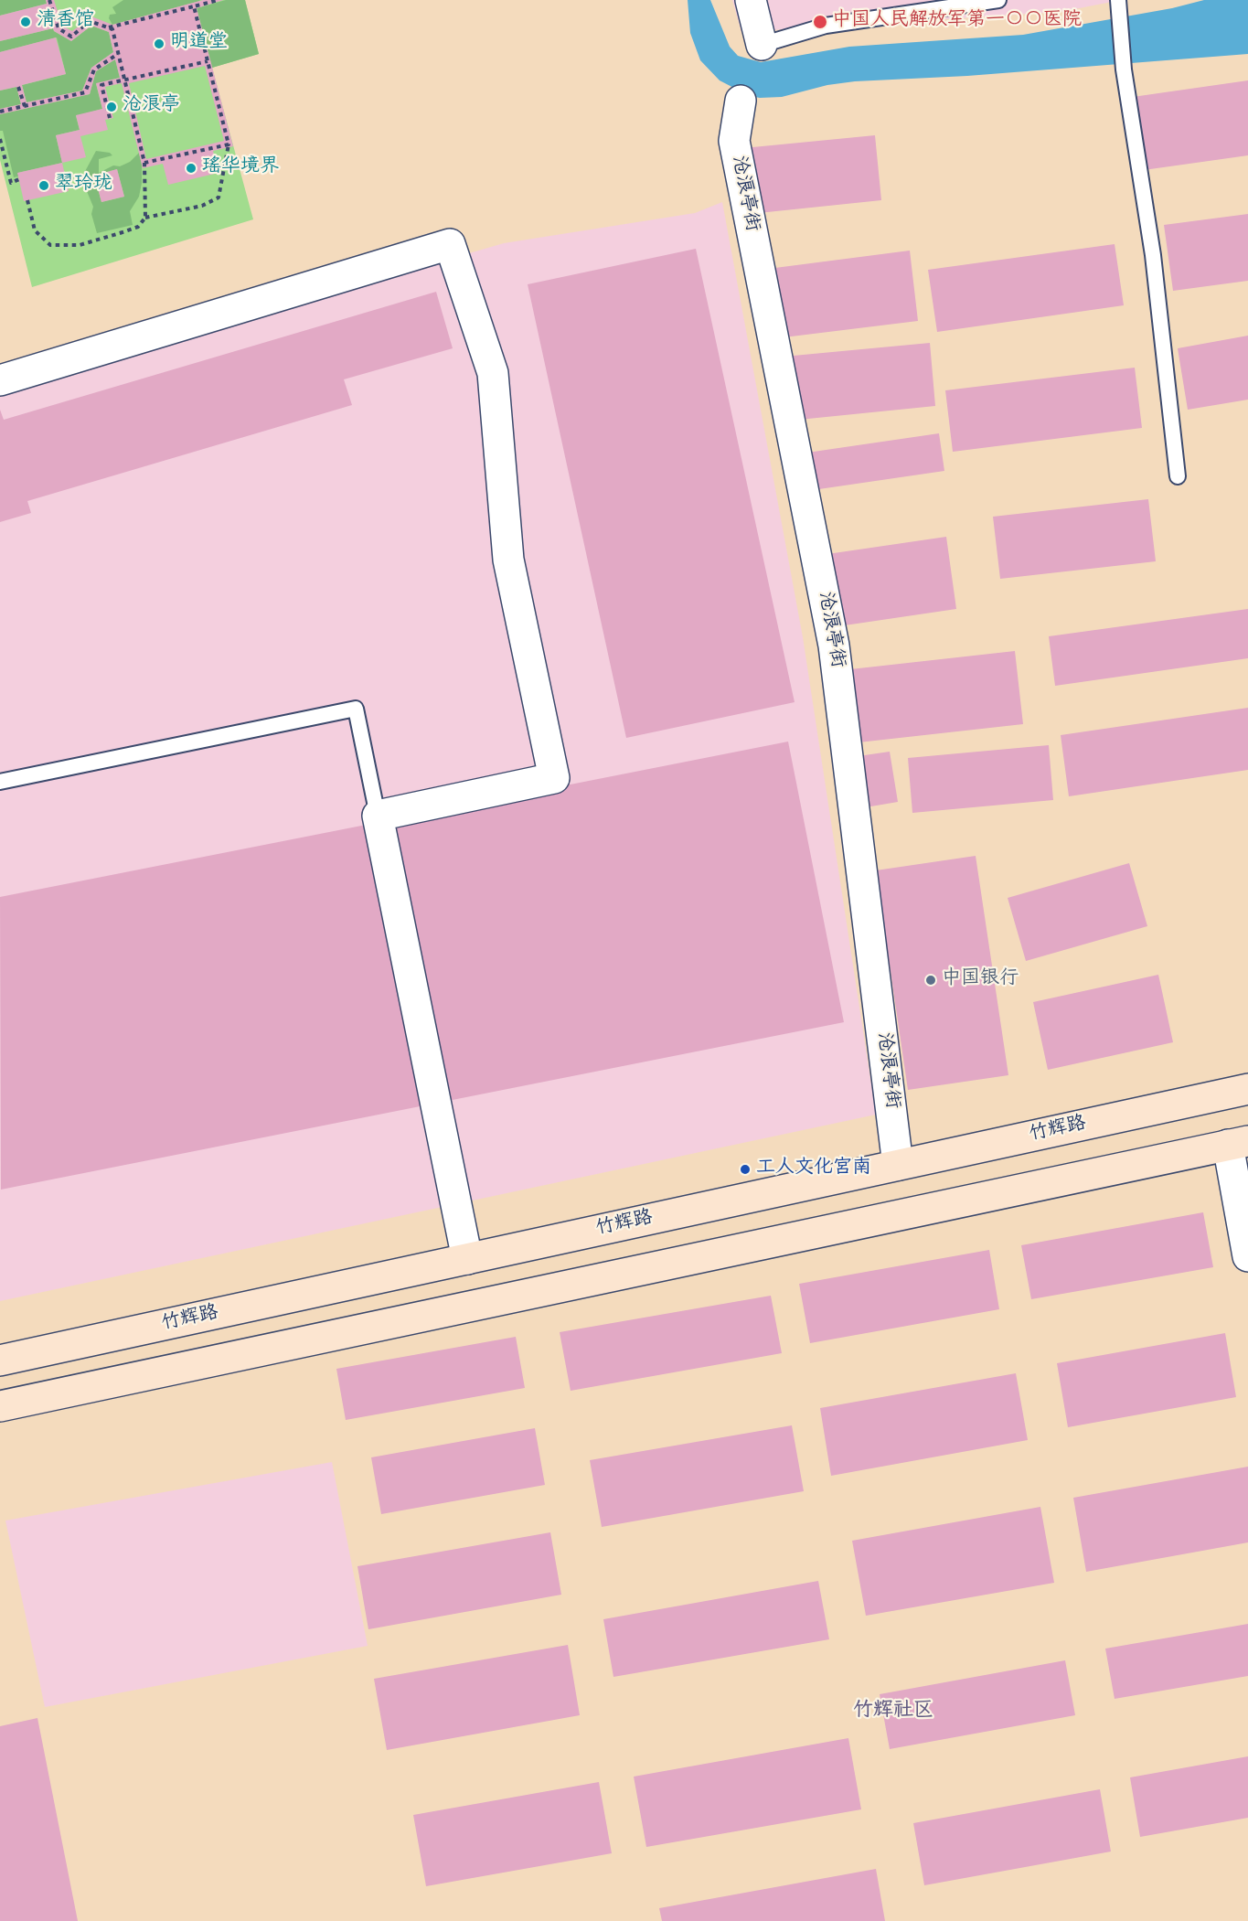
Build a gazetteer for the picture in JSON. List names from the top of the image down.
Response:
{
  "streets": {
    "main road": ["竹辉路"],
    "street": ["沧浪亭街"]
  },
  "crossings": [
    ["沧浪亭街", "竹辉路"]
  ],
  "districts": ["竹辉社区"],
  "places": [
    "清香馆",
    "中国人民解放军第一〇〇医院",
    "明道堂",
    "沧浪亭",
    "瑶华境界",
    "翠玲珑",
    "中国银行",
    "工人文化宫南"
  ]
}
